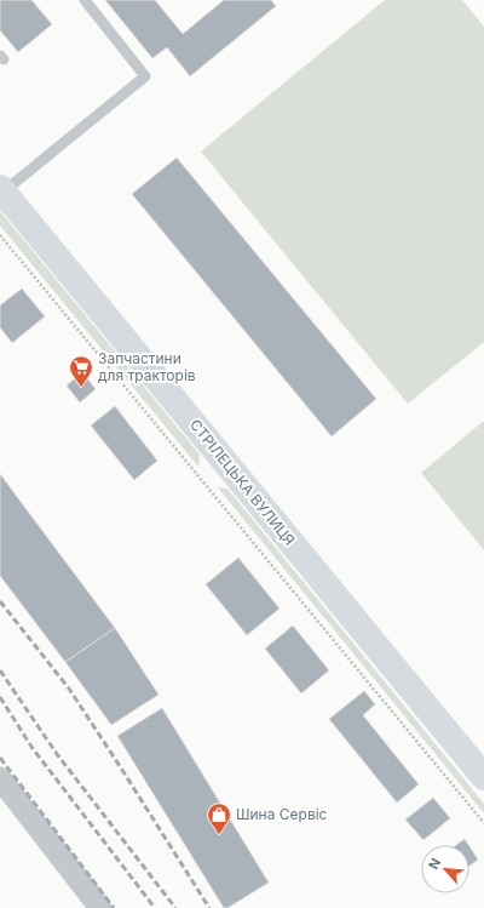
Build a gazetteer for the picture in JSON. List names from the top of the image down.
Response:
{
  "streets": {
    "street": ["СТРІЛЕЦЬКА ВУЛИЦЯ"]
  },
  "places": {
    "supermarket": ["Запчастини для тракторів"],
    "shop": ["Шина Сервіс"]
  },
  "north": "top left"
}
